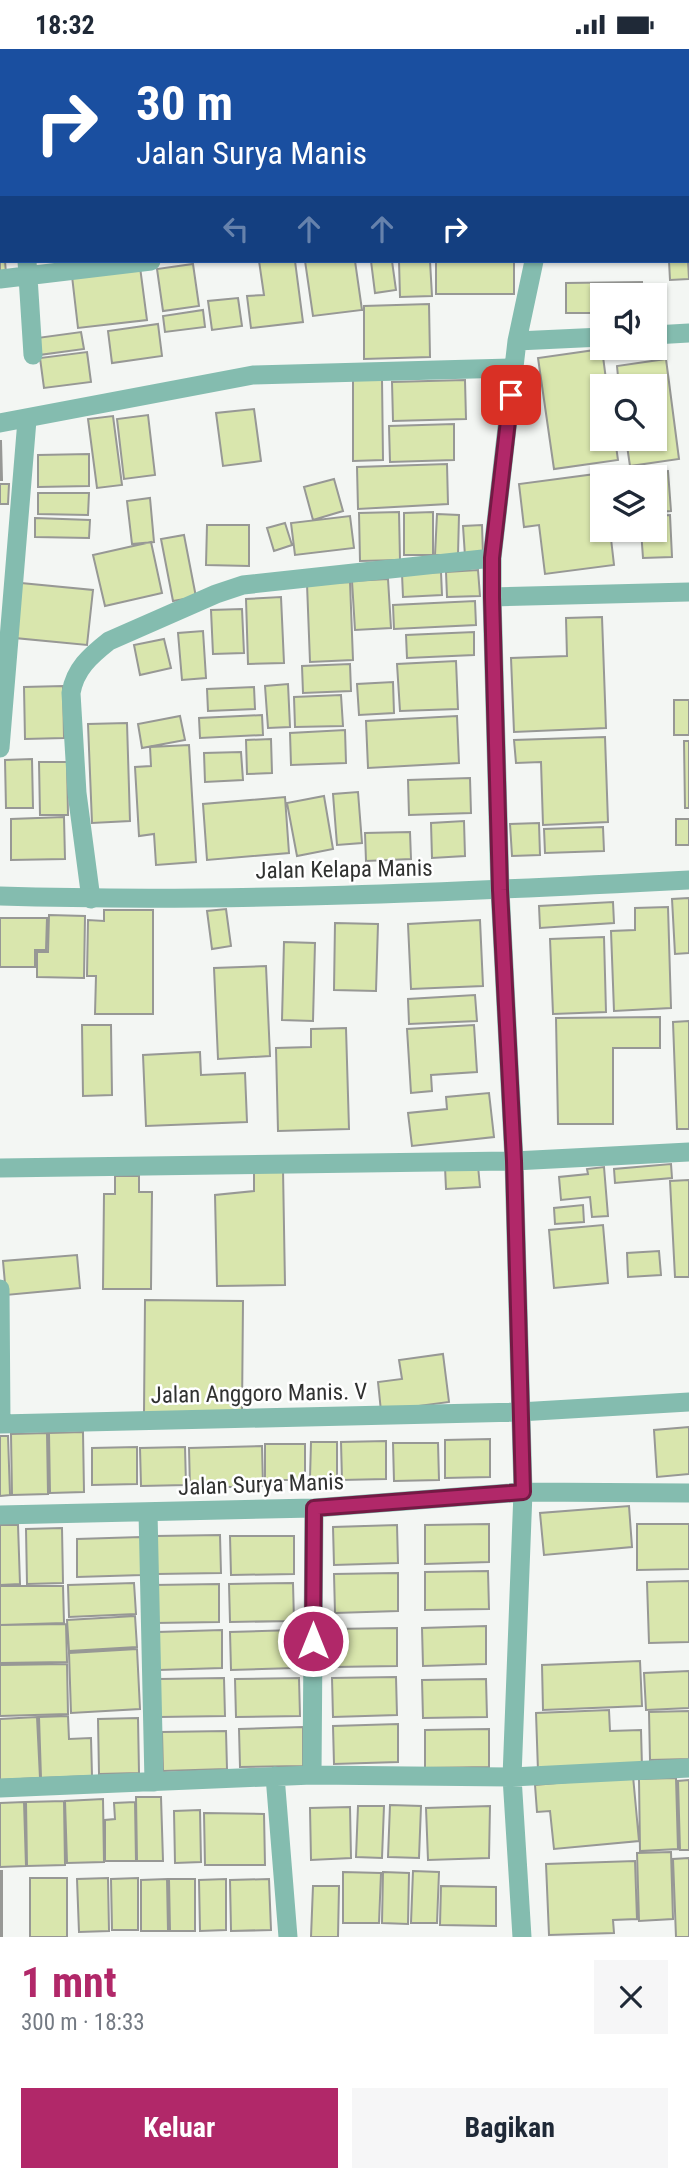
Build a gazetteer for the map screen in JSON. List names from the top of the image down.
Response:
{
  "streets": {
    "street": ["Jalan Kelapa Manis", "Jalan Anggoro Manis. V", "Jalan Surya Manis"]
  },
  "page": {
    "status": "18:32",
    "turn": ["30 m", "Jalan Surya Manis"],
    "heading": ["1 mnt", "300 m · 18:33"],
    "buttons": ["Keluar", "Bagikan"]
  }
}
